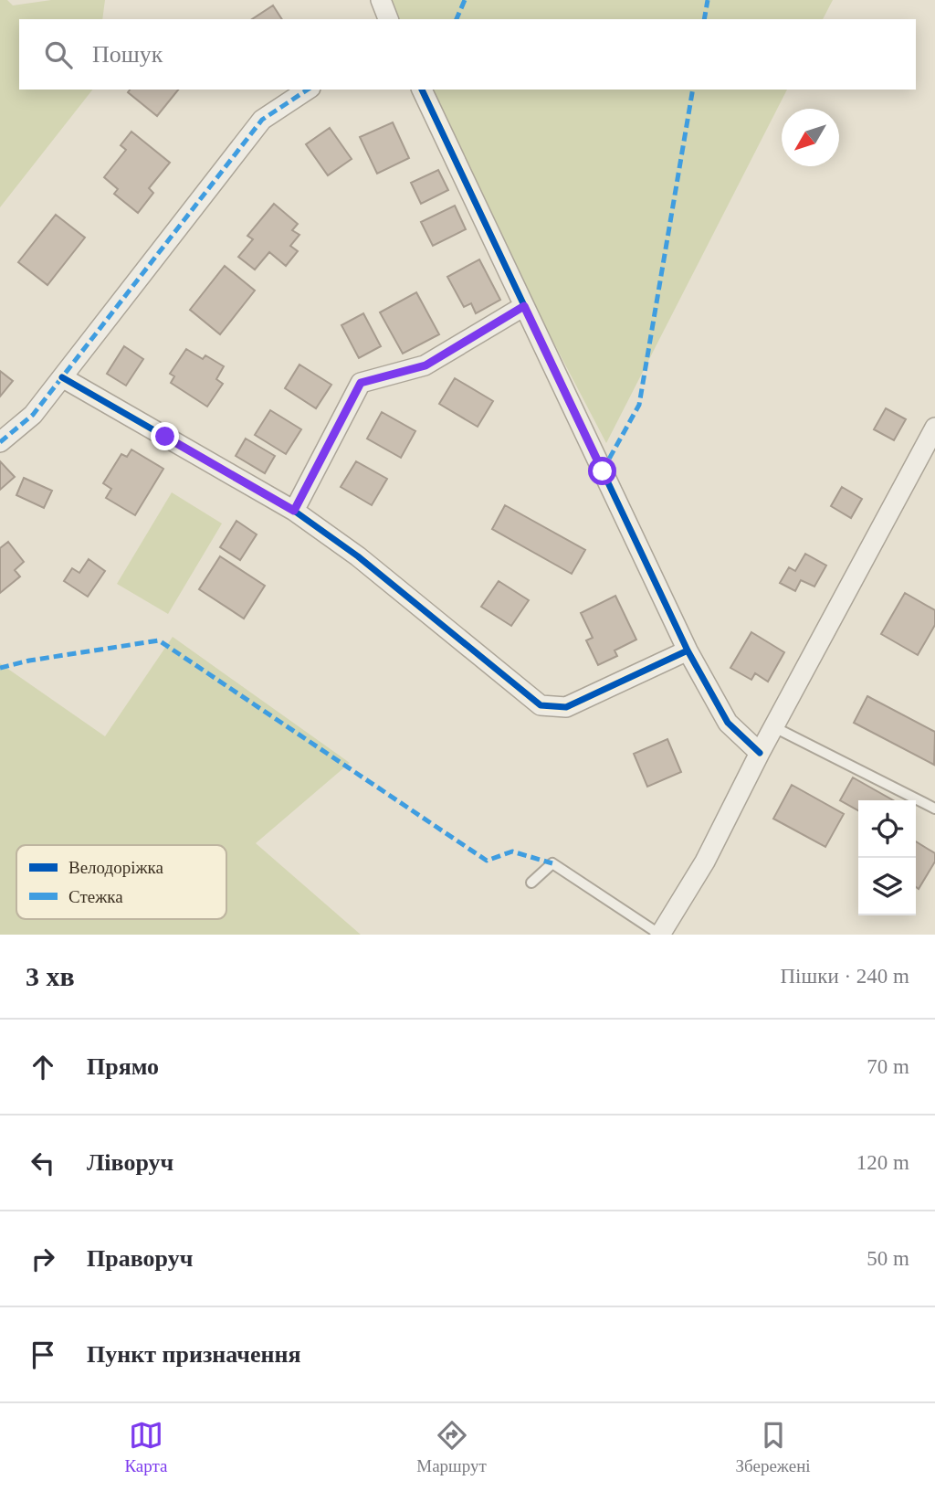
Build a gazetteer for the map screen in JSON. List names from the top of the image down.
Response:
{
  "legend": ["Велодоріжка", "Стежка"],
  "north": "bottom left",
  "page": {
    "search": "Пошук",
    "heading": ["3 хв", "Пішки · 240 m"],
    "list": [
      ["Прямо", "70 m"],
      ["Ліворуч", "120 m"],
      ["Праворуч", "50 m"],
      "Пункт призначення"
    ],
    "nav": ["Карта", "Маршрут", "Збережені"]
  }
}
